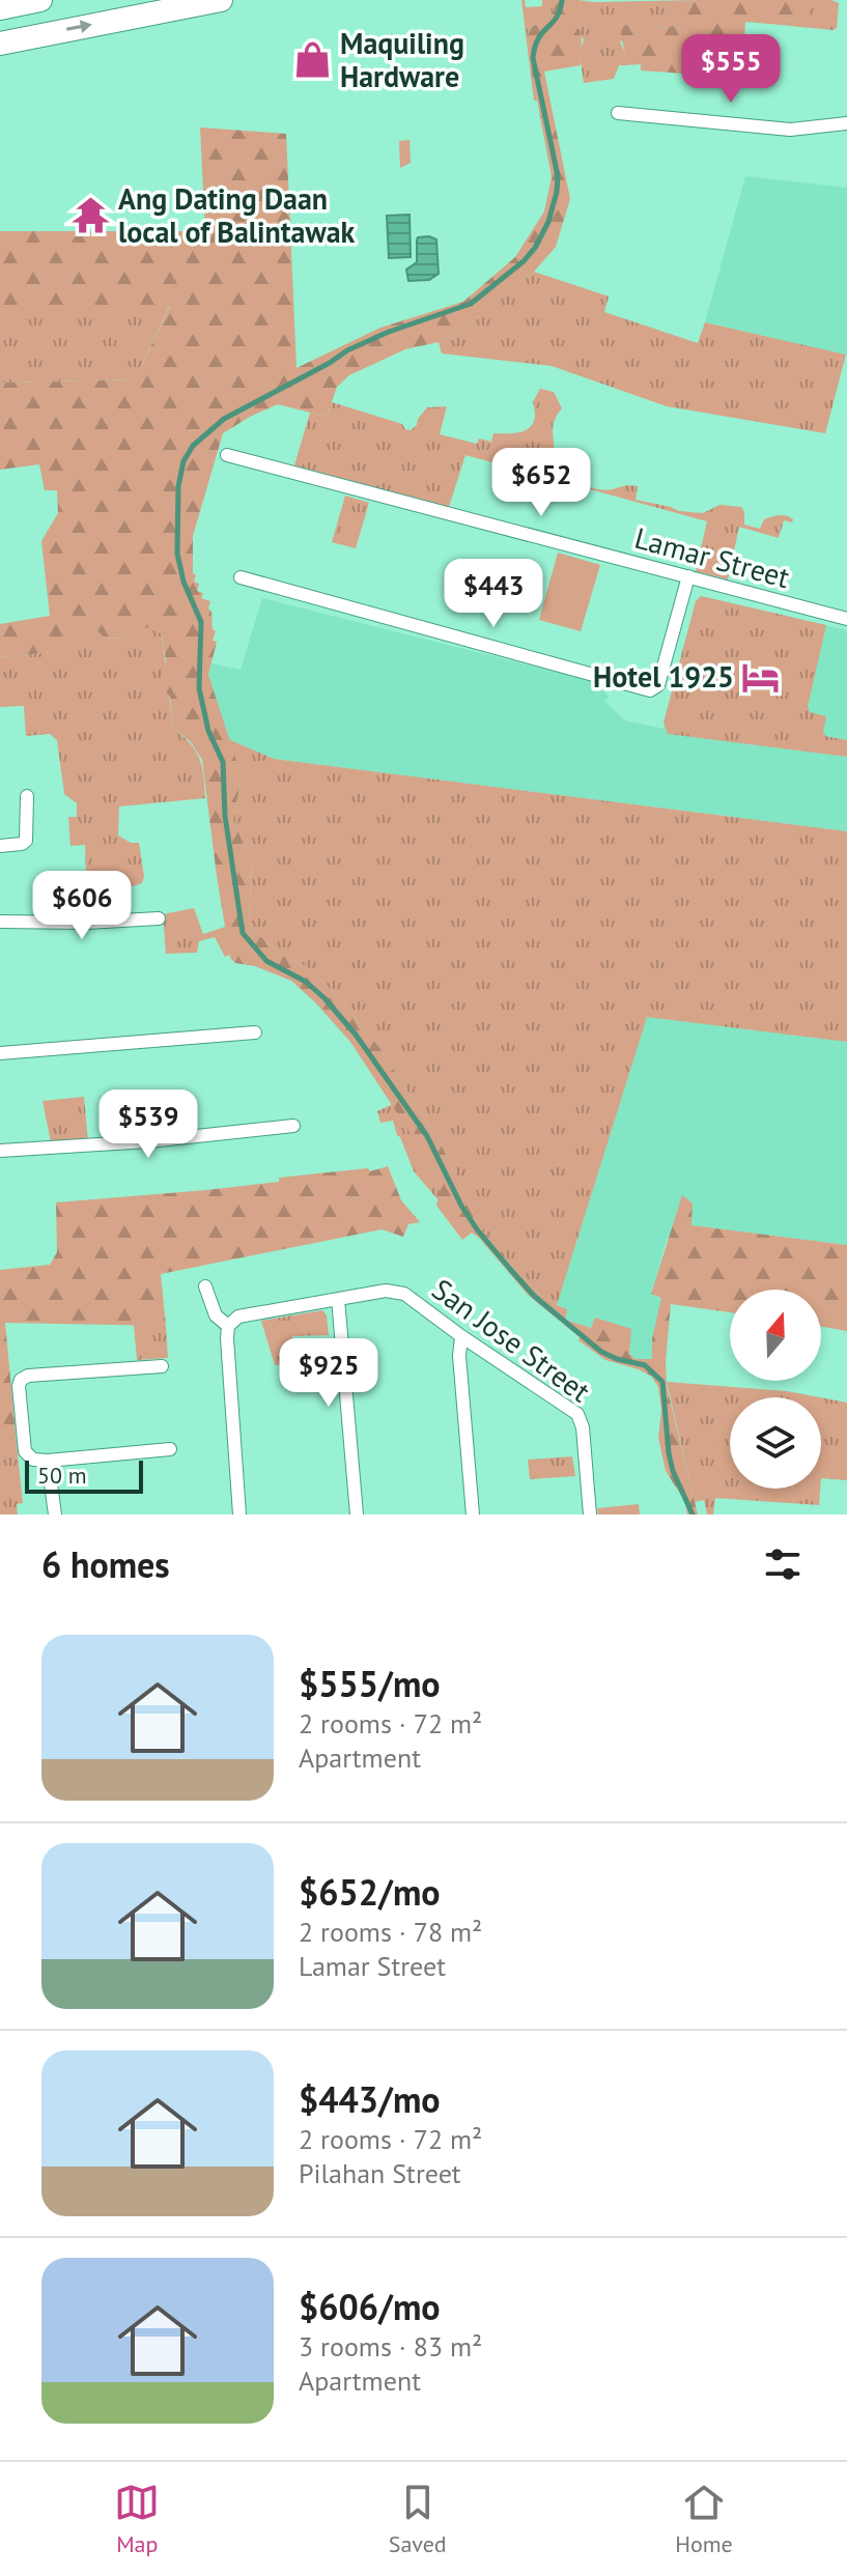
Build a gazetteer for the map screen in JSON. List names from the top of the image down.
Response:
{
  "streets": {
    "street": ["Lamar Street", "San Jose Street"]
  },
  "places": {
    "shop": ["Maquiling Hardware"],
    "temple": ["Ang Dating Daan local of Balintawak"],
    "hotel": ["Hotel 1925"]
  },
  "scale_bar": "50 m",
  "north": "top",
  "page": {
    "price": [
      "$555",
      "$652",
      "$443",
      "$606",
      "$539",
      "$925"
    ],
    "scale": "50 m",
    "heading": "6 homes",
    "list": [
      {
        "name": "$555/mo",
        "note": "2 rooms · 72 m² · Apartment"
      },
      {
        "name": "$652/mo",
        "note": "2 rooms · 78 m² · Lamar Street"
      },
      {
        "name": "$443/mo",
        "note": "2 rooms · 72 m² · Pilahan Street"
      },
      {
        "name": "$606/mo",
        "note": "3 rooms · 83 m² · Apartment"
      }
    ],
    "tabs": ["Map", "Saved", "Home"]
  }
}
